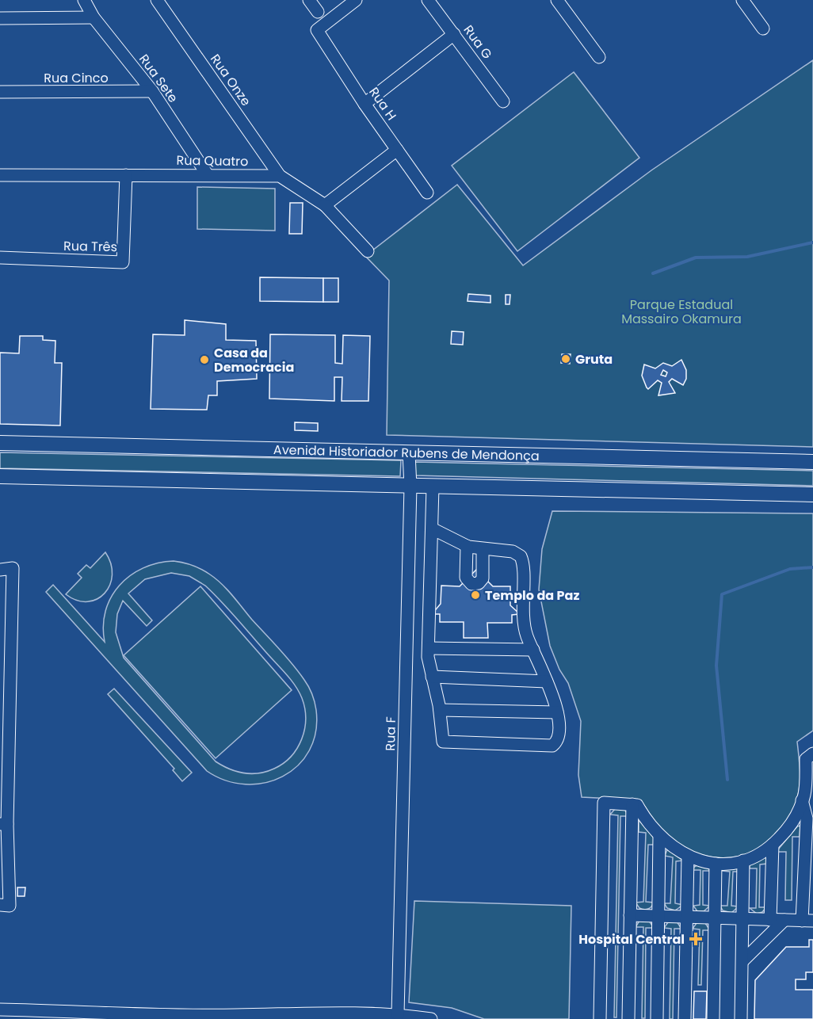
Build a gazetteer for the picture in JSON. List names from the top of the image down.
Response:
{
  "streets": {
    "main road": ["Avenida Historiador Rubens de Mendonça"],
    "street": [
      "Rua G",
      "Rua Cinco",
      "Rua Sete",
      "Rua Onze",
      "Rua H",
      "Rua Quatro",
      "Rua Três",
      "Rua F"
    ]
  },
  "crossings": [
    ["Rua Cinco", "Rua Sete"],
    ["Rua Sete", "Rua Quatro"],
    ["Rua Onze", "Rua Quatro"],
    ["Rua Quatro", "Rua Três"],
    ["Avenida Historiador Rubens de Mendonça", "Rua F"]
  ],
  "parks": ["Parque Estadual Massairo Okamura"],
  "places": {
    "other": ["Gruta", "Casa da Democracia", "Templo da Paz"],
    "health": ["Hospital Central"]
  }
}
